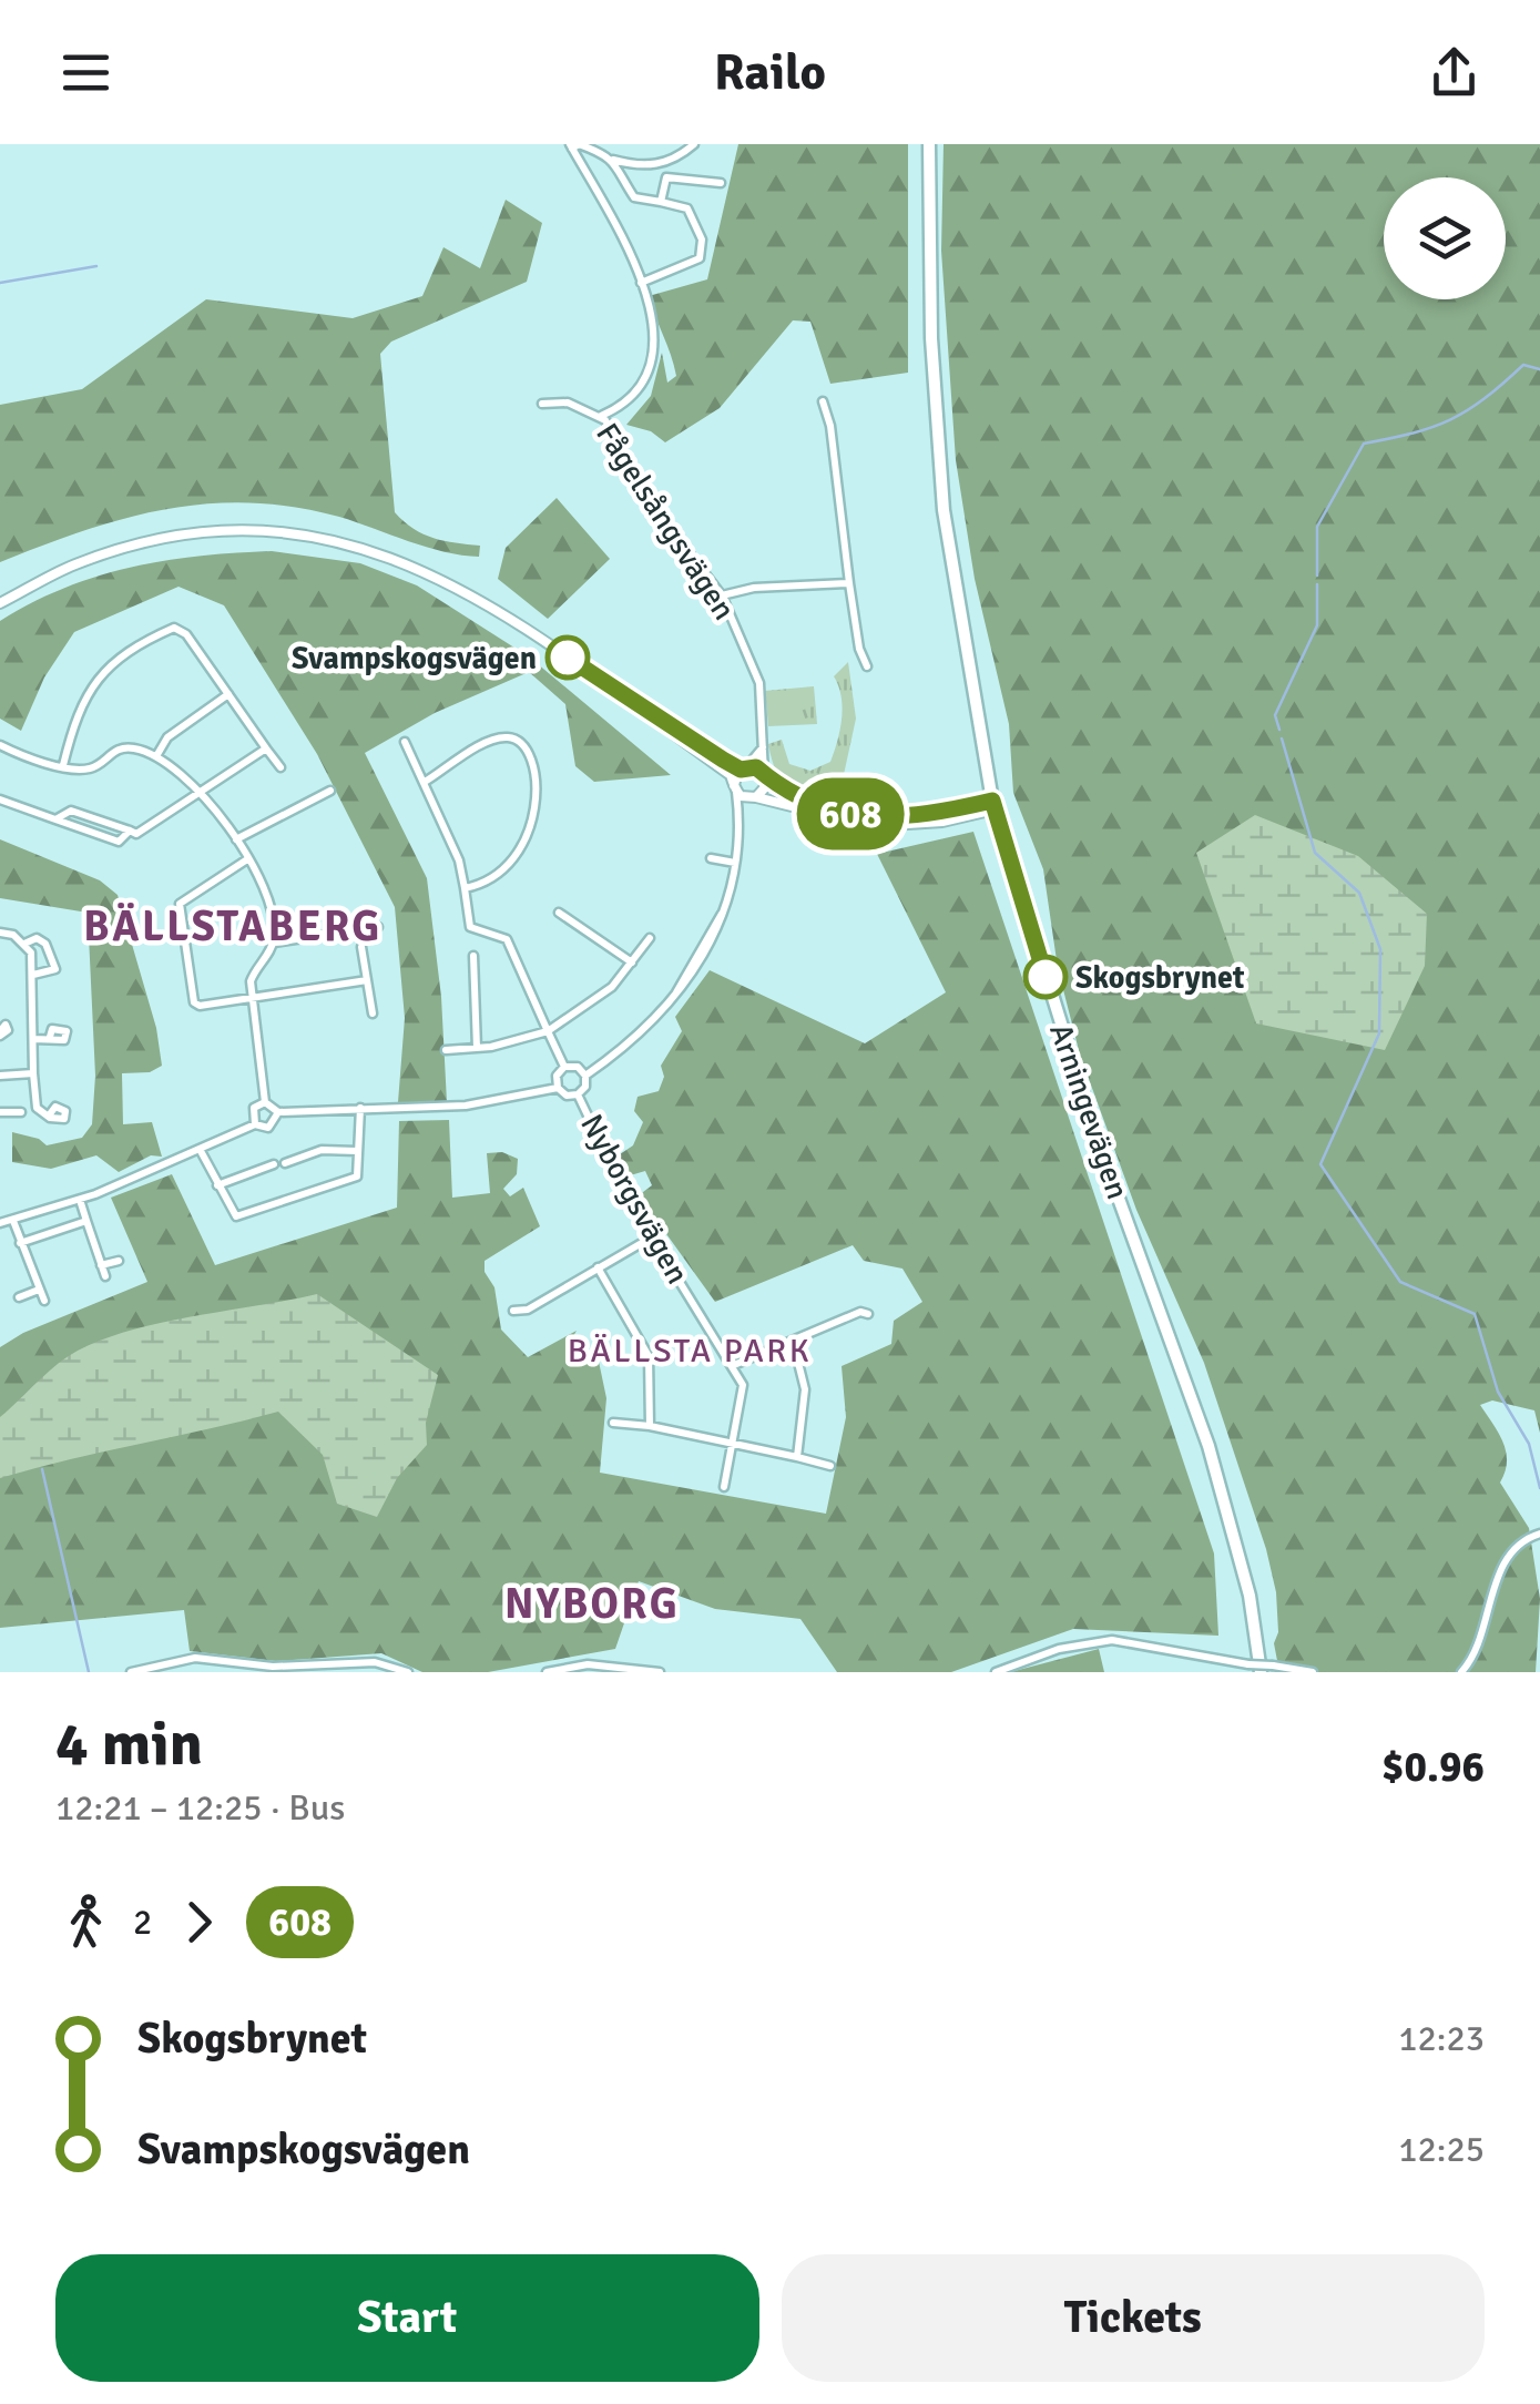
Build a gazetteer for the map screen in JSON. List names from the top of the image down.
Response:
{
  "streets": {
    "main road": ["Arningevägen"],
    "street": ["Fågelsångsvägen", "Nyborgsvägen"]
  },
  "districts": ["BÄLLSTABERG", "BÄLLSTA PARK", "NYBORG"],
  "places": ["Svampskogsvägen", "Skogsbrynet"],
  "lines": ["bus line 608"],
  "page": {
    "header": "Railo",
    "on_map": "608",
    "heading": ["4 min", "12:21 – 12:25 · Bus", "$0.96"],
    "legs": ["2", "608"],
    "list": [
      {
        "name": "Skogsbrynet",
        "value": "12:23"
      },
      {
        "name": "Svampskogsvägen",
        "value": "12:25"
      }
    ],
    "buttons": ["Start", "Tickets"]
  }
}
